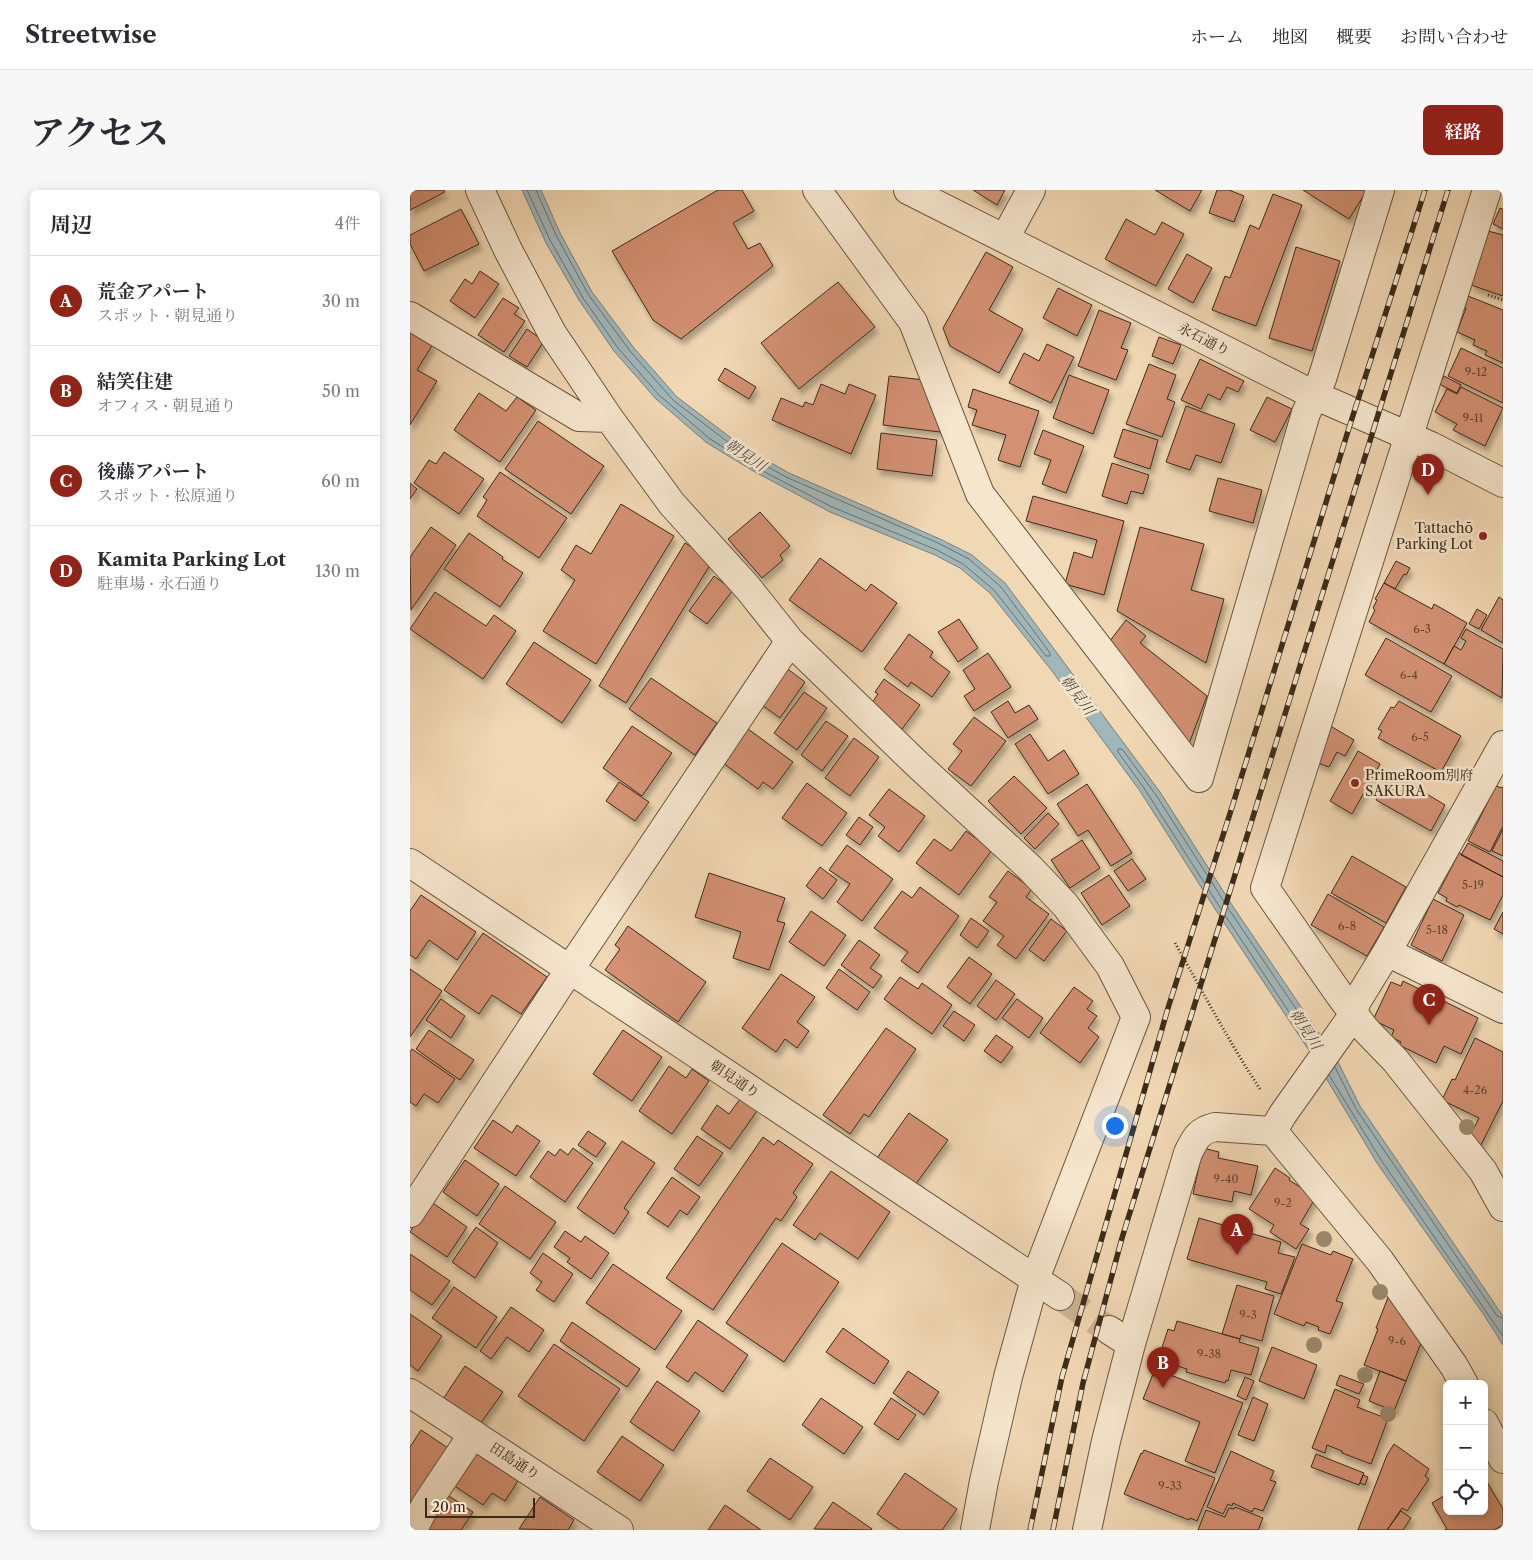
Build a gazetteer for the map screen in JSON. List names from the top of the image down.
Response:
{
  "streets": {
    "street": ["永石通り", "朝見通り", "田島通り"]
  },
  "water": ["朝見川"],
  "places": ["Tattachō Parking Lot", "PrimeRoom別府 SAKURA"],
  "house_numbers": [
    "9-12",
    "9-11",
    "6-3",
    "6-4",
    "6-5",
    "5-19",
    "6-8",
    "5-18",
    "4-26",
    "9-40",
    "9-2",
    "9-3",
    "9-6",
    "9-38",
    "9-33"
  ],
  "scale_bar": "20 m",
  "page": {
    "header": "Streetwise",
    "nav": [
      "ホーム",
      "地図",
      "概要",
      "お問い合わせ"
    ],
    "title": "アクセス",
    "buttons": "経路",
    "heading": ["周辺", "4件"],
    "list": [
      {
        "mark": "A",
        "name": "荒金アパート",
        "note": "スポット · 朝見通り",
        "value": "30 m"
      },
      {
        "mark": "B",
        "name": "結笑住建",
        "note": "オフィス · 朝見通り",
        "value": "50 m"
      },
      {
        "mark": "C",
        "name": "後藤アパート",
        "note": "スポット · 松原通り",
        "value": "60 m"
      },
      {
        "mark": "D",
        "name": "Kamita Parking Lot",
        "note": "駐車場 · 永石通り",
        "value": "130 m"
      }
    ],
    "pins": [
      "D",
      "C",
      "A",
      "B"
    ],
    "map_buttons": ["+", "−"],
    "scale": "20 m"
  }
}
